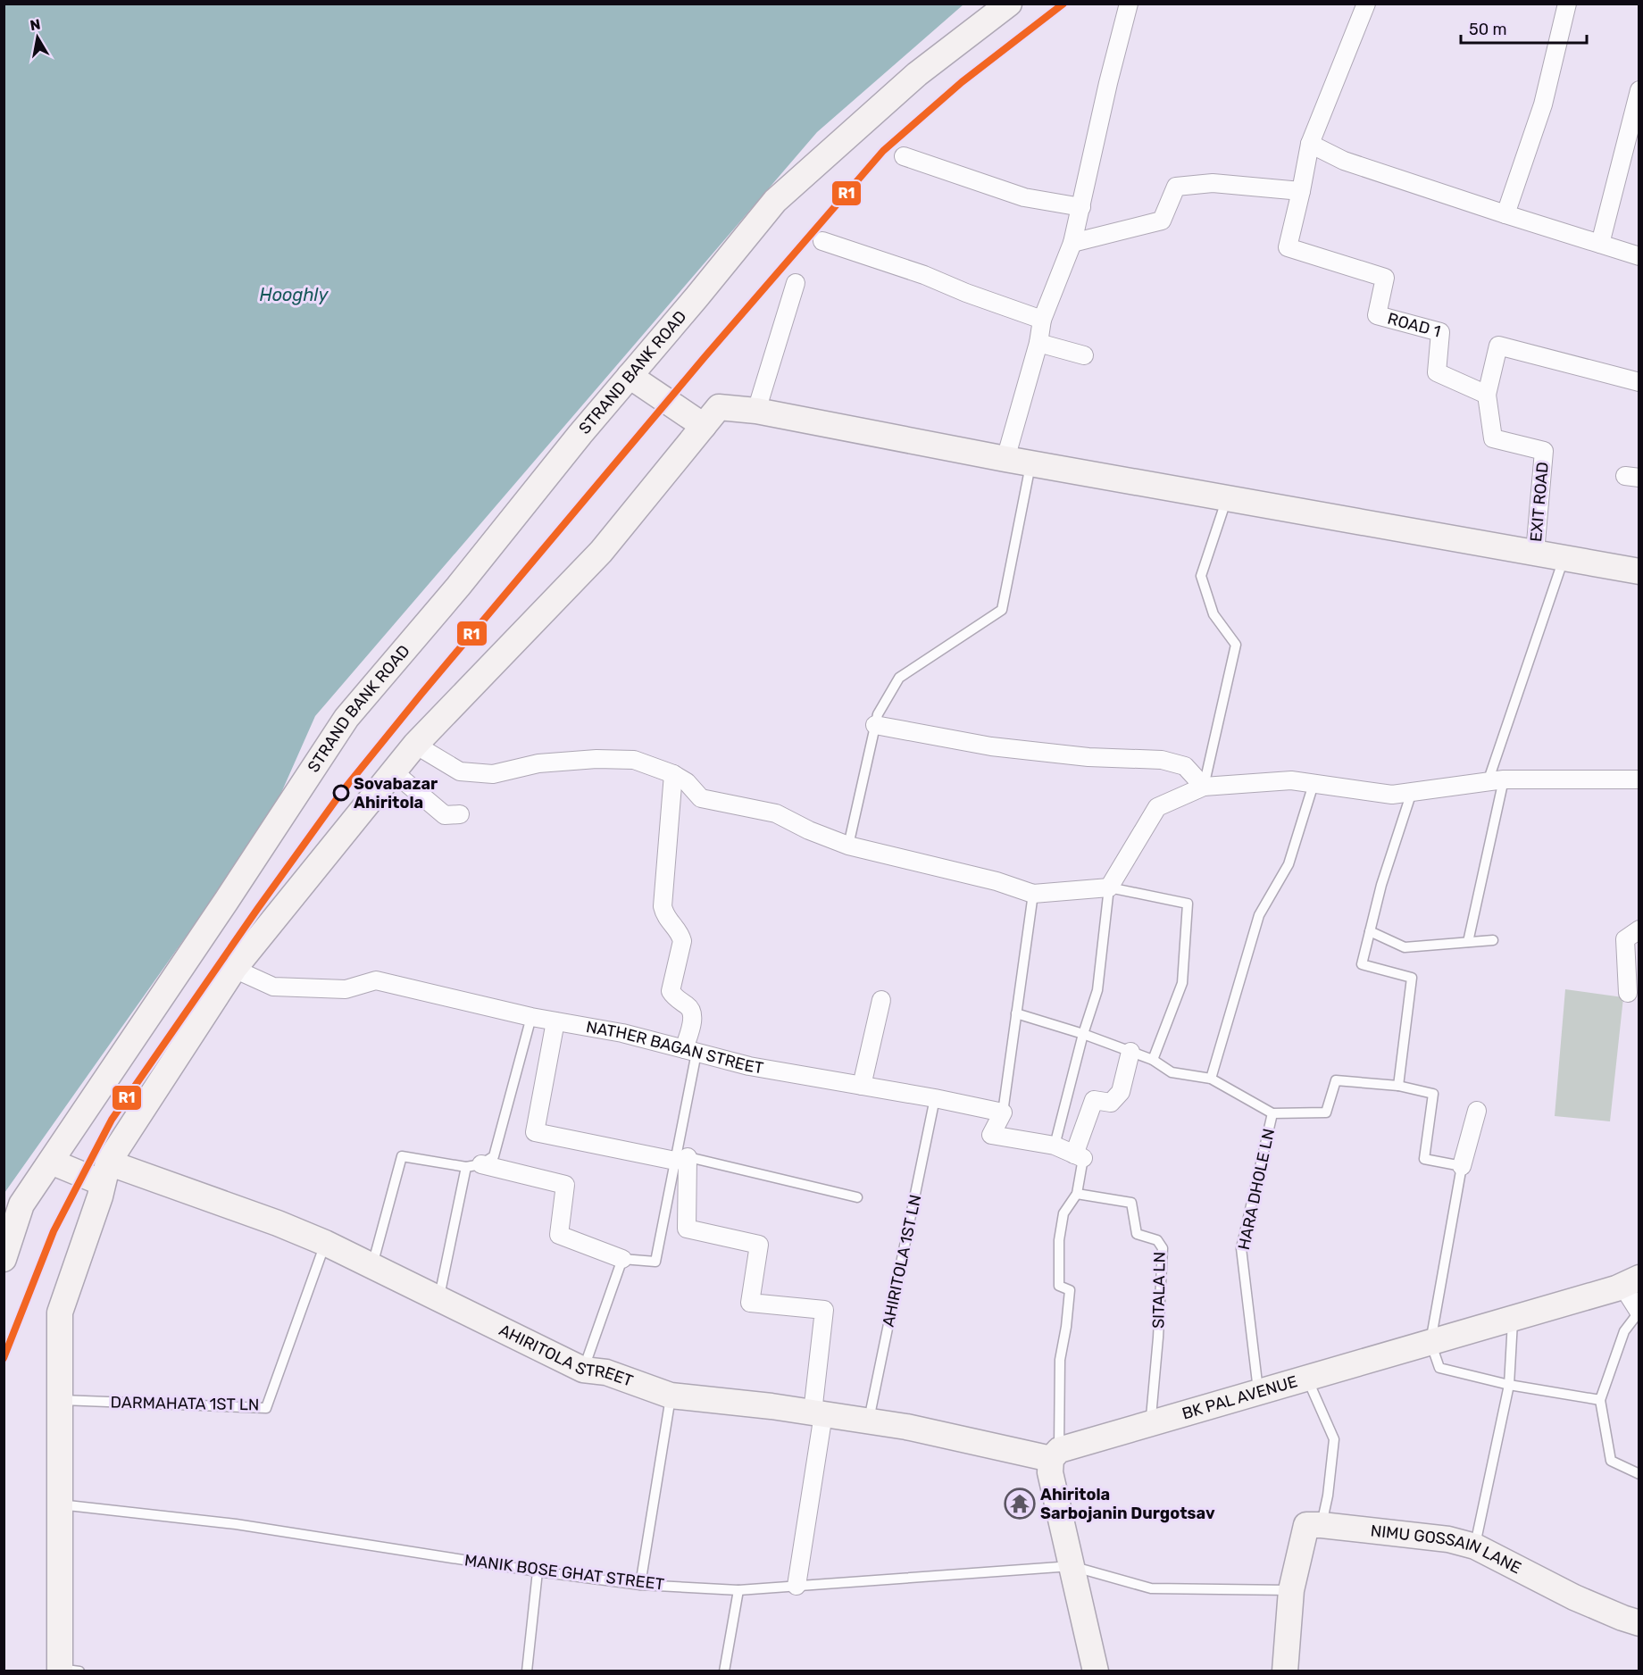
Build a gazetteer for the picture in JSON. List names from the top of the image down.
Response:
{
  "streets": {
    "main road": [
      "STRAND BANK ROAD",
      "AHIRITOLA STREET",
      "BK PAL AVENUE",
      "NIMU GOSSAIN LANE"
    ],
    "street": ["ROAD 1", "EXIT ROAD", "NATHER BAGAN STREET"],
    "lane": [
      "HARA DHOLE LN",
      "AHIRITOLA 1ST LN",
      "SITALA LN",
      "DARMAHATA 1ST LN",
      "MANIK BOSE GHAT STREET"
    ]
  },
  "crossings": [
    ["ROAD 1", "EXIT ROAD"],
    ["STRAND BANK ROAD", "AHIRITOLA STREET"],
    ["NATHER BAGAN STREET", "AHIRITOLA 1ST LN"],
    ["HARA DHOLE LN", "BK PAL AVENUE"],
    ["AHIRITOLA 1ST LN", "AHIRITOLA STREET"],
    ["AHIRITOLA STREET", "BK PAL AVENUE"],
    ["AHIRITOLA STREET", "DARMAHATA 1ST LN"]
  ],
  "water": ["Hooghly"],
  "places": {
    "other": ["Sovabazar Ahiritola"],
    "temple": ["Ahiritola Sarbojanin Durgotsav"]
  },
  "lines": ["transit line R1"],
  "scale_bar": "50 m",
  "north": "top"
}
